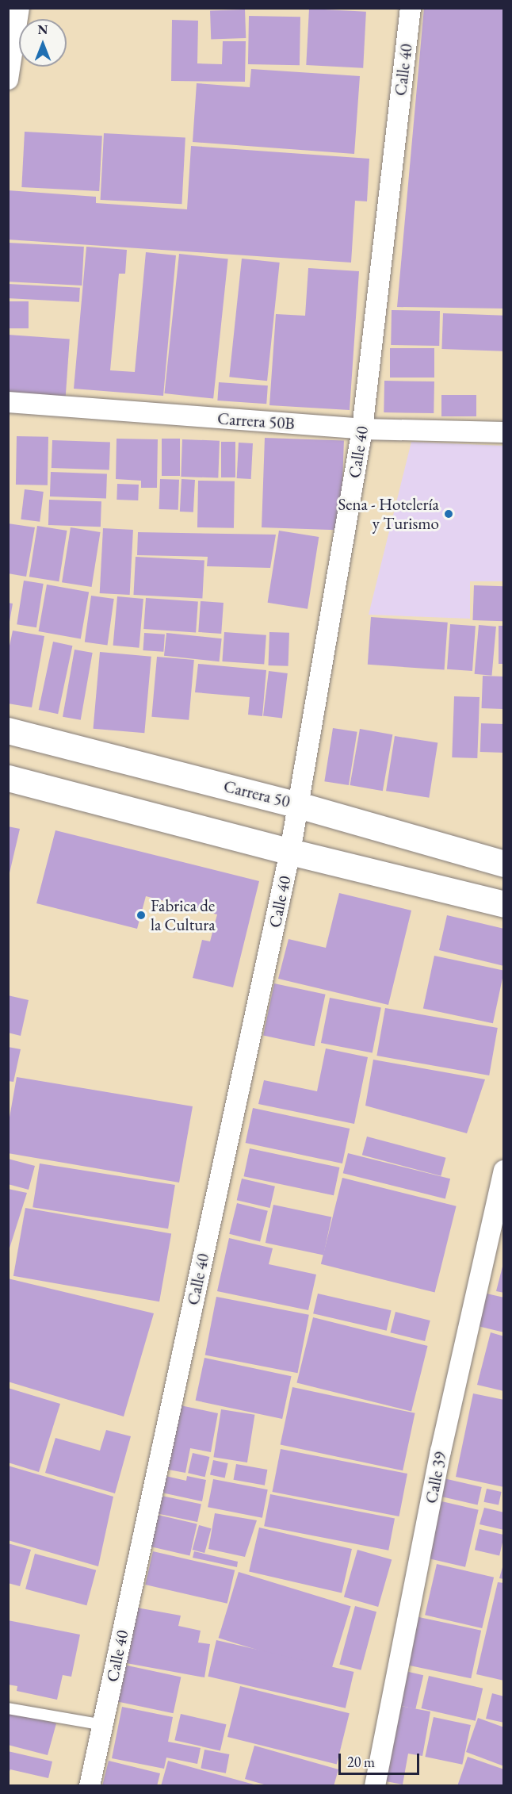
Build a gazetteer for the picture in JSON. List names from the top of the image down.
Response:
{
  "streets": {
    "street": [
      "Calle 40",
      "Carrera 50B",
      "Carrera 50",
      "Calle 39"
    ]
  },
  "crossings": [
    ["Calle 40", "Carrera 50B"],
    ["Calle 40", "Carrera 50"]
  ],
  "places": ["Sena - Hotelería y Turismo", "Fabrica de la Cultura"],
  "scale_bar": "20 m",
  "north": "top"
}
